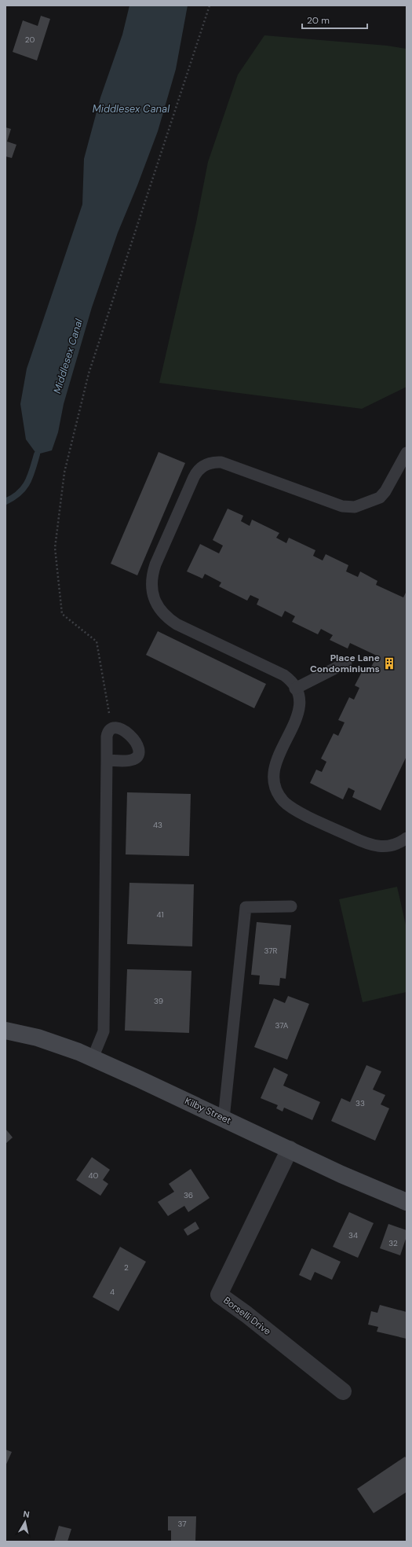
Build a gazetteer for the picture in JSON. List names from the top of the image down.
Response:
{
  "streets": {
    "street": ["Kilby Street", "Borselli Drive"]
  },
  "crossings": [
    ["Kilby Street", "Borselli Drive"]
  ],
  "water": ["Middlesex Canal"],
  "places": {
    "building": ["Place Lane Condominiums"]
  },
  "house_numbers": [
    "20",
    "43",
    "41",
    "37R",
    "39",
    "37A",
    "33",
    "40",
    "36",
    "34",
    "32",
    "2",
    "4",
    "37"
  ],
  "scale_bar": "20 m",
  "north": "top"
}
